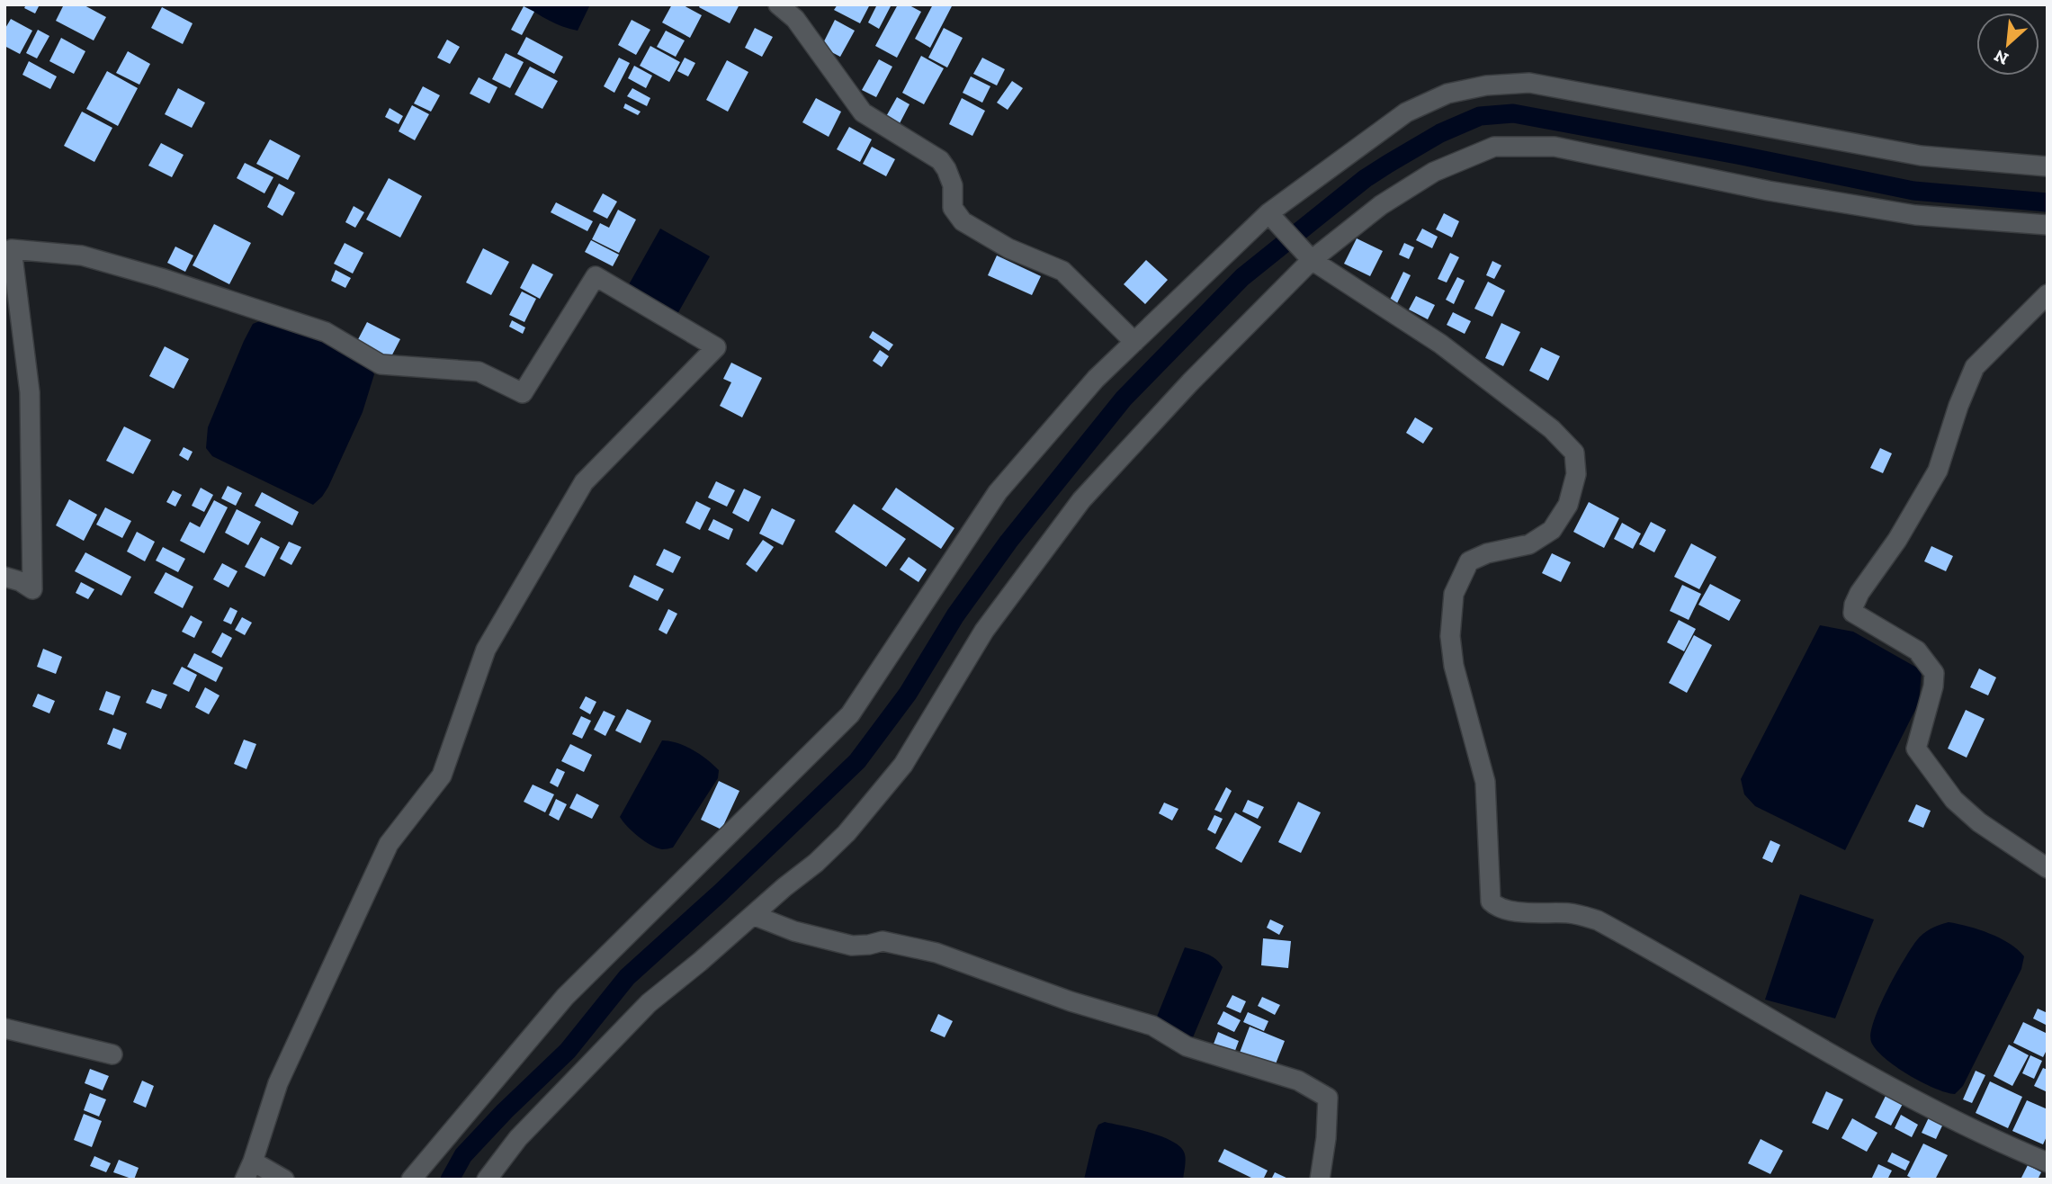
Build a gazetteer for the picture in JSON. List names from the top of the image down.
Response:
{
  "north": "bottom left"
}
